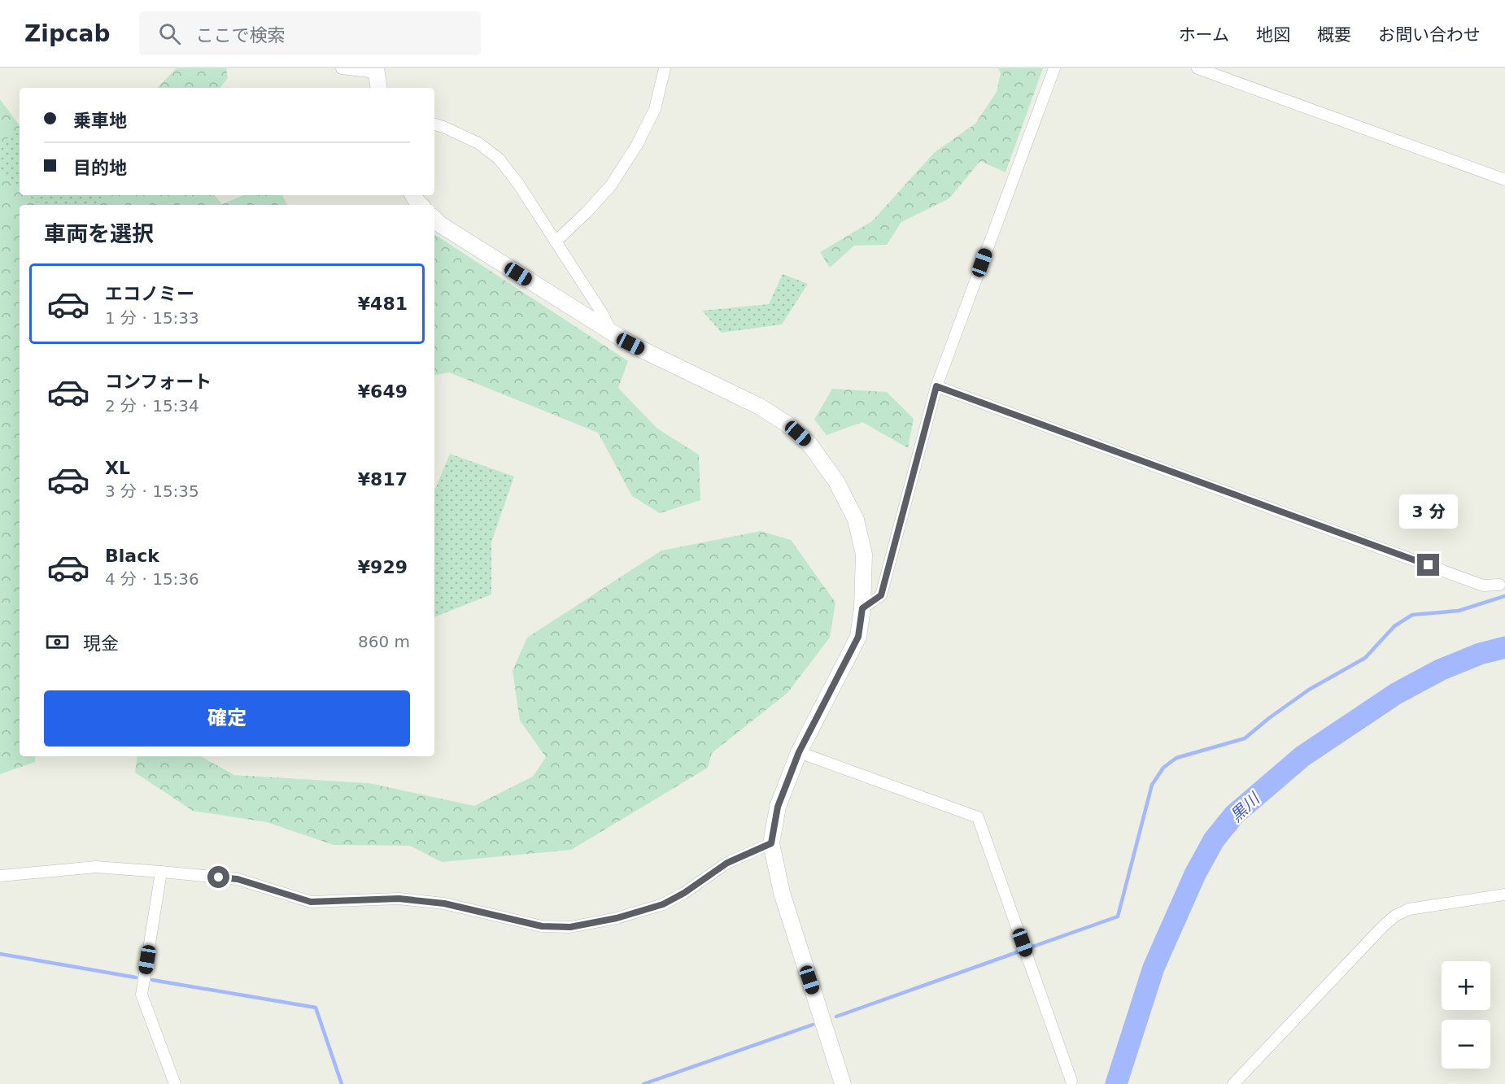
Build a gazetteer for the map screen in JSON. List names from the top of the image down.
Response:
{
  "water": ["黒川"],
  "page": {
    "header": "Zipcab",
    "search": "ここで検索",
    "nav": [
      "ホーム",
      "地図",
      "概要",
      "お問い合わせ"
    ],
    "banner": ["乗車地", "目的地"],
    "heading": "車両を選択",
    "list": [
      {
        "name": "エコノミー",
        "note": "1 分 · 15:33",
        "value": "¥481"
      },
      {
        "name": "コンフォート",
        "note": "2 分 · 15:34",
        "value": "¥649"
      },
      {
        "name": "XL",
        "note": "3 分 · 15:35",
        "value": "¥817"
      },
      {
        "name": "Black",
        "note": "4 分 · 15:36",
        "value": "¥929"
      }
    ],
    "bubble": "3 分",
    "pay": ["現金", "860 m"],
    "buttons": "確定",
    "map_buttons": ["+", "−"]
  }
}
